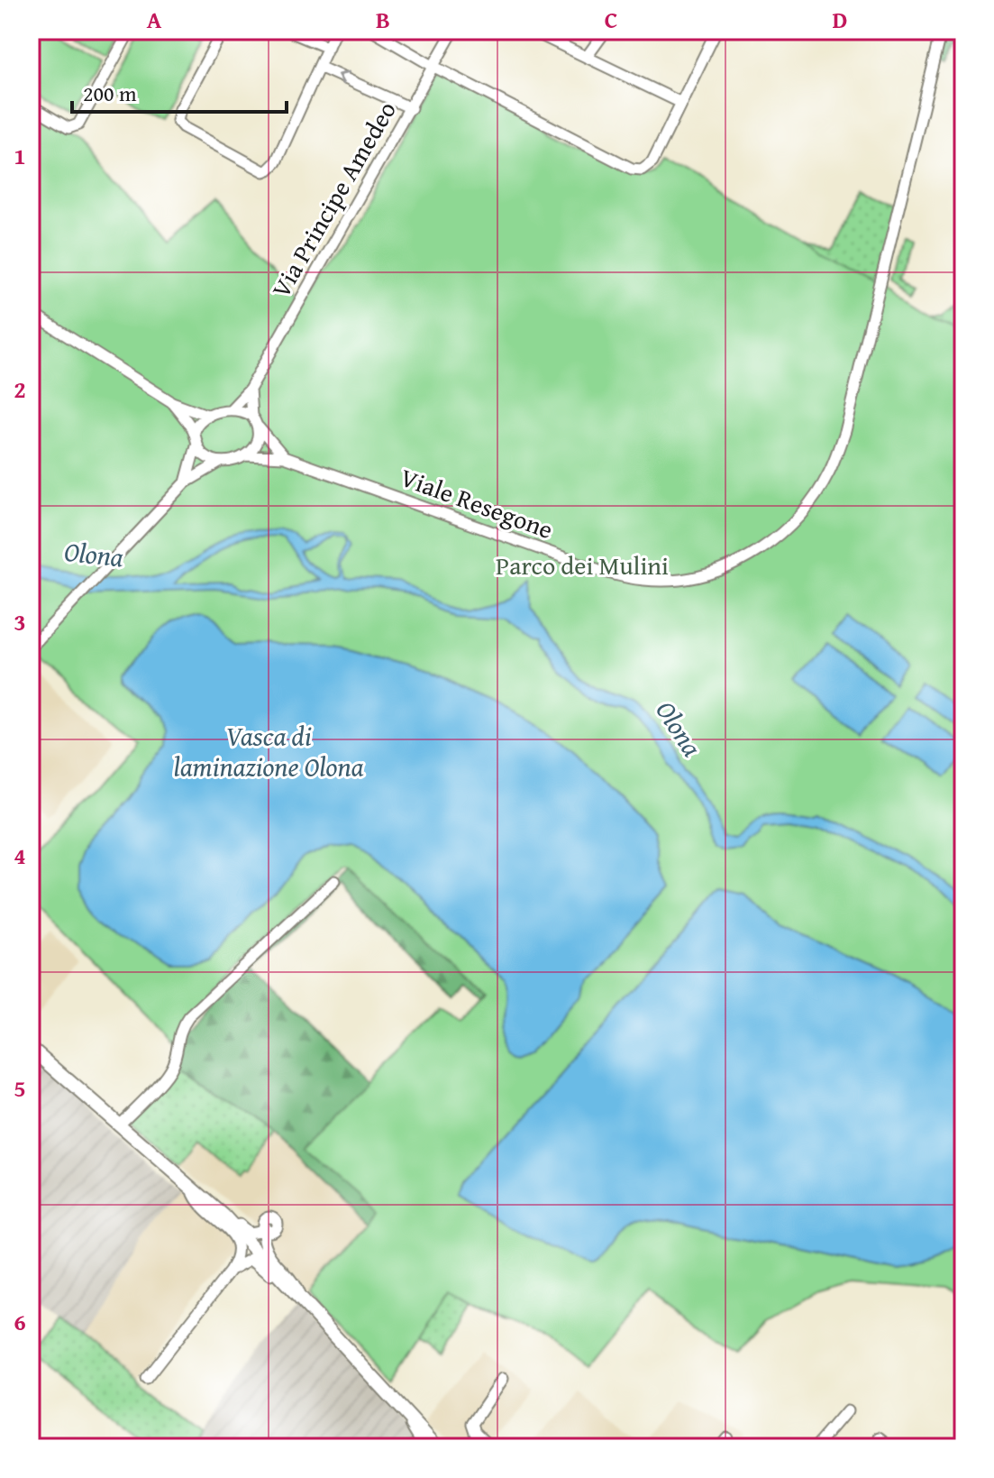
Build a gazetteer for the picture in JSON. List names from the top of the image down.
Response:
{
  "streets": {
    "street": ["Via Principe Amedeo", "Viale Resegone"]
  },
  "crossings": [
    ["Via Principe Amedeo", "Viale Resegone"]
  ],
  "water": ["Olona", "Vasca di laminazione Olona"],
  "parks": ["Parco dei Mulini"],
  "scale_bar": "200 m",
  "grid": {
    "columns": [
      "A",
      "B",
      "C",
      "D"
    ],
    "rows": [
      "1",
      "2",
      "3",
      "4",
      "5",
      "6"
    ]
  }
}
